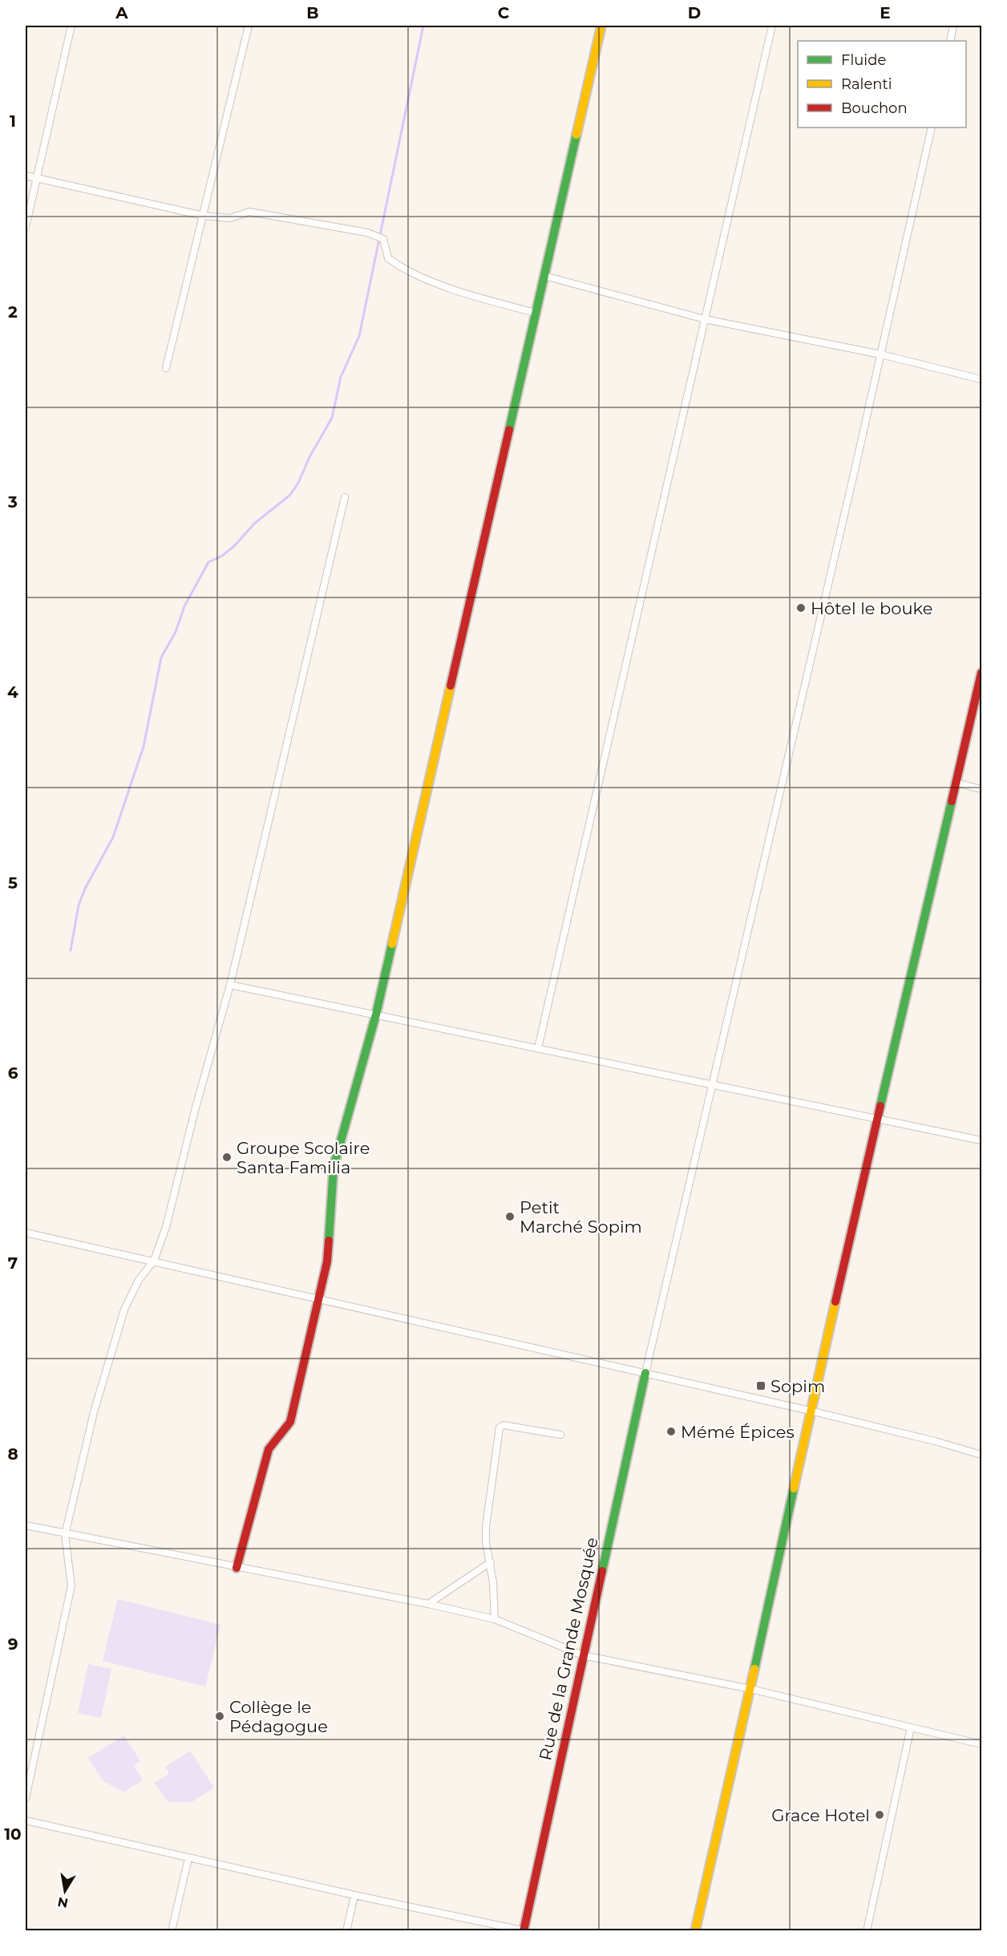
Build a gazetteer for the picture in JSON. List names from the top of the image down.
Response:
{
  "streets": {
    "street": ["Rue de la Grande Mosquée"]
  },
  "places": {
    "other": [
      "Hôtel le bouke",
      "Groupe Scolaire Santa Familia",
      "Petit Marché Sopim",
      "Mémé Épices",
      "Collège le Pédagogue",
      "Grace Hotel"
    ],
    "transit": ["Sopim"]
  },
  "legend": ["Fluide", "Ralenti", "Bouchon"],
  "north": "bottom",
  "grid": {
    "columns": [
      "A",
      "B",
      "C",
      "D",
      "E"
    ],
    "rows": [
      "1",
      "2",
      "3",
      "4",
      "5",
      "6",
      "7",
      "8",
      "9",
      "10"
    ]
  }
}
